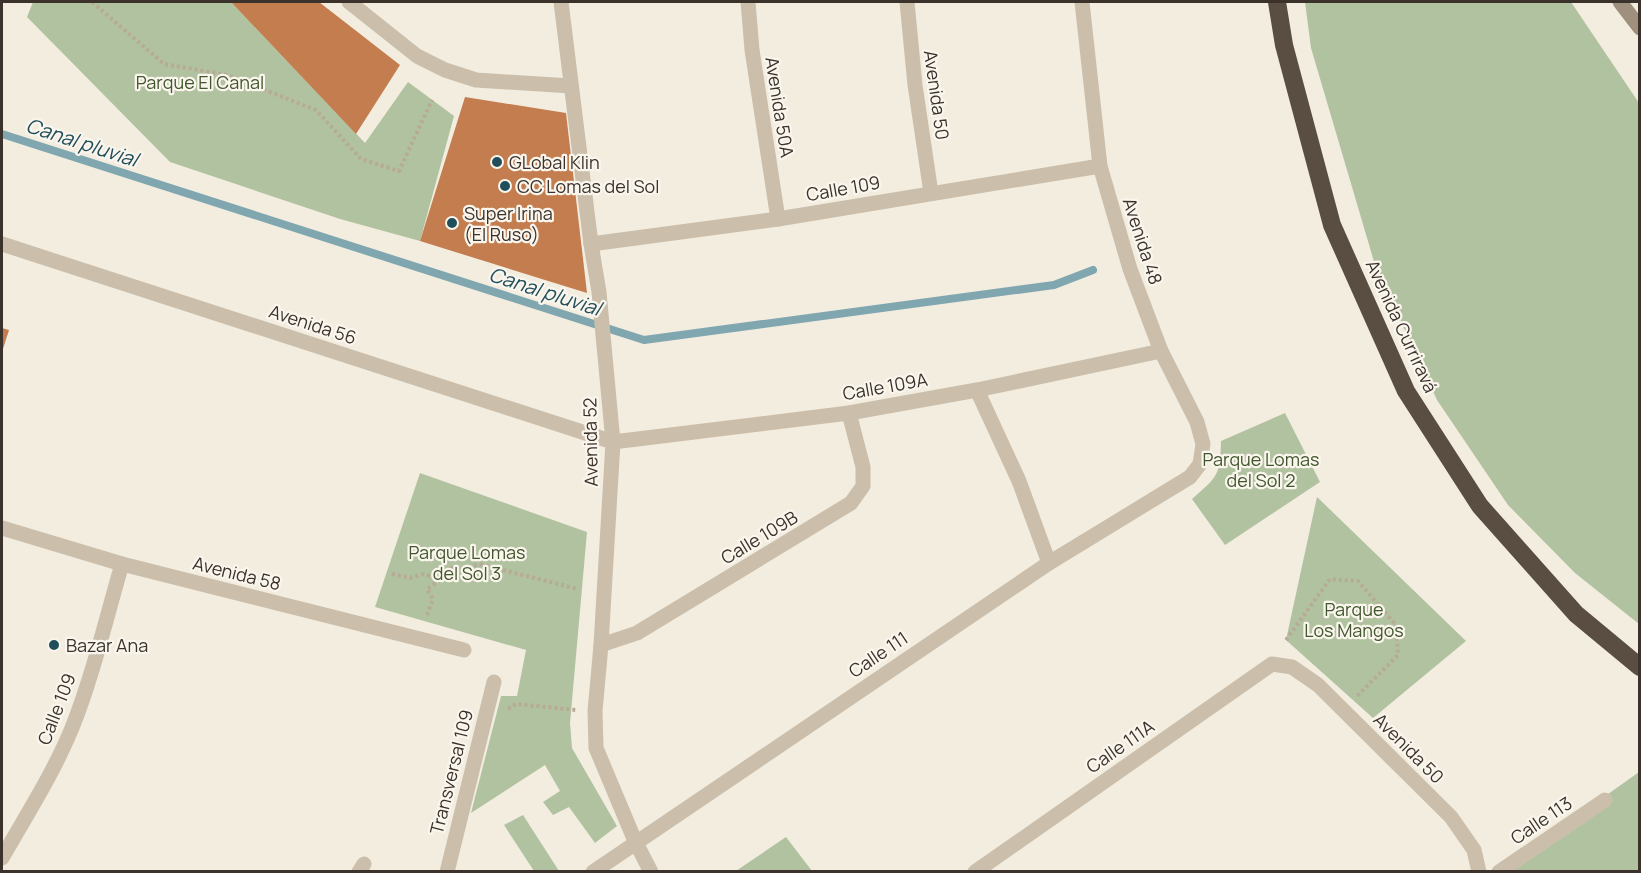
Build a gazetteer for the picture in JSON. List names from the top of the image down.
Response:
{
  "streets": {
    "highway": ["Avenida Curriravá"],
    "street": [
      "Avenida 50",
      "Avenida 50A",
      "Calle 109",
      "Avenida 48",
      "Avenida 56",
      "Calle 109A",
      "Avenida 52",
      "Calle 109B",
      "Avenida 58",
      "Calle 111",
      "Calle 111A",
      "Transversal 109",
      "Calle 113"
    ]
  },
  "crossings": [
    ["Avenida 50", "Calle 109"],
    ["Avenida 50", "Calle 111A"],
    ["Avenida 50A", "Calle 109"],
    ["Calle 109", "Avenida 48"],
    ["Calle 109", "Avenida 52"],
    ["Calle 109", "Avenida 58"],
    ["Avenida 48", "Calle 109A"],
    ["Avenida 48", "Calle 111"],
    ["Avenida 56", "Calle 109A"],
    ["Avenida 56", "Avenida 52"],
    ["Calle 109A", "Avenida 52"],
    ["Calle 109A", "Calle 109B"],
    ["Avenida 52", "Calle 109B"],
    ["Avenida 52", "Calle 111"]
  ],
  "water": ["Canal pluvial"],
  "parks": [
    "Parque El Canal",
    "Parque Lomas del Sol 2",
    "Parque Lomas del Sol 3",
    "Parque Los Mangos"
  ],
  "places": [
    "GLobal Klin",
    "CC Lomas del Sol",
    "Super Irina (El Ruso)",
    "Bazar Ana"
  ]
}
